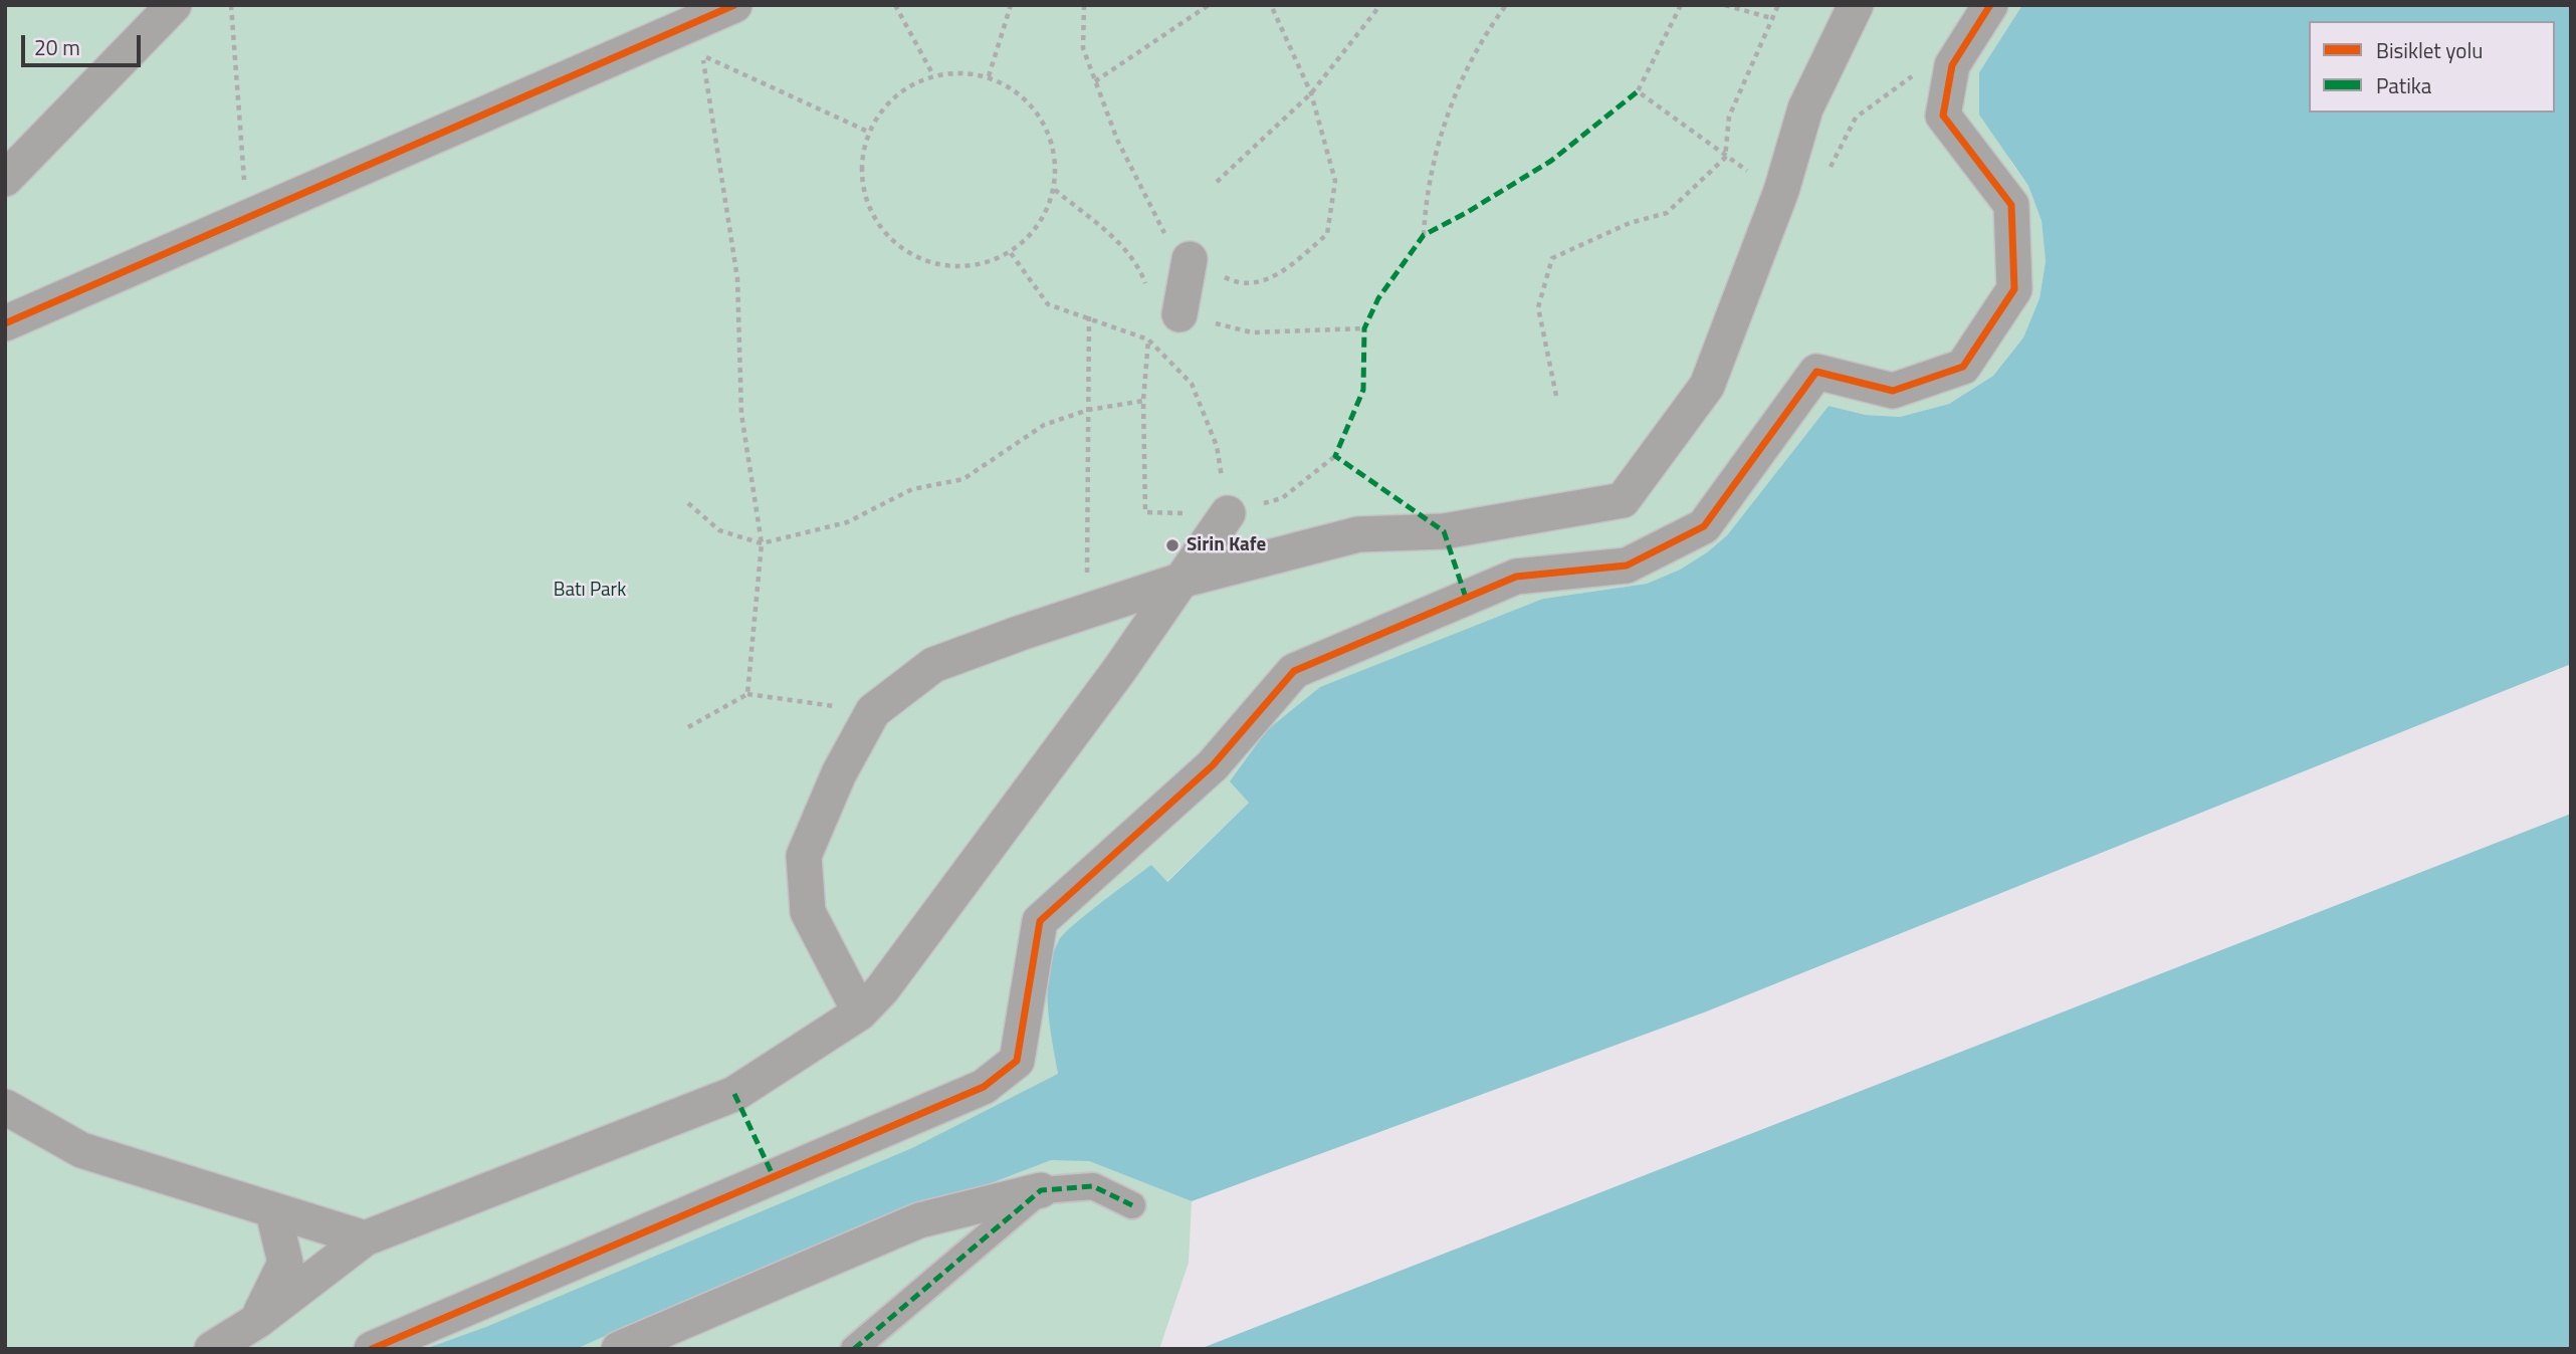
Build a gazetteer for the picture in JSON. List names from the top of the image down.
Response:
{
  "parks": ["Batı Park"],
  "places": ["Sirin Kafe"],
  "legend": ["Bisiklet yolu", "Patika"],
  "scale_bar": "20 m"
}
